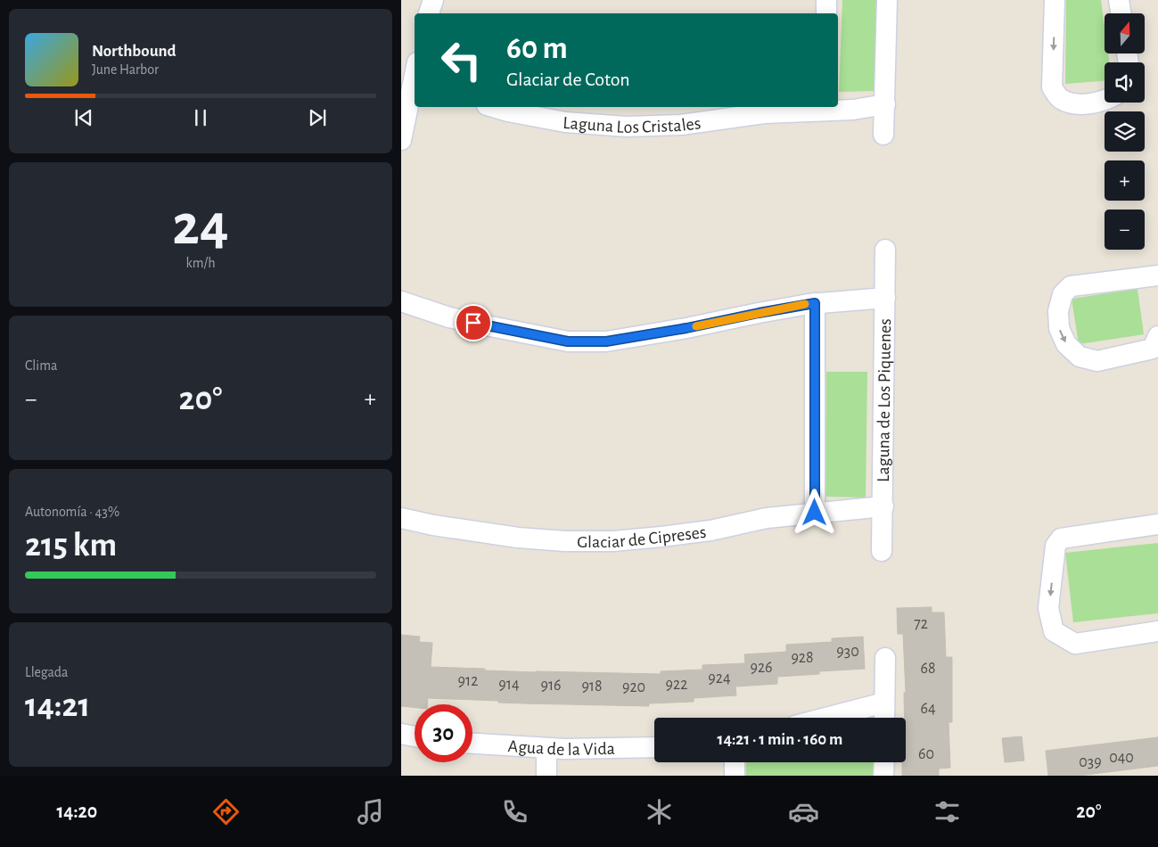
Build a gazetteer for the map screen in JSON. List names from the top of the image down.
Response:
{
  "streets": {
    "street": [
      "Laguna Los Cristales",
      "Laguna de Los Piquenes",
      "Glaciar de Cipreses",
      "Agua de la Vida"
    ]
  },
  "crossings": [
    ["Laguna de Los Piquenes", "Glaciar de Cipreses"]
  ],
  "house_numbers": [
    "72",
    "930",
    "928",
    "926",
    "68",
    "924",
    "912",
    "914",
    "922",
    "916",
    "918",
    "920",
    "64",
    "60",
    "040",
    "039"
  ],
  "north": "top",
  "page": {
    "map_buttons": ["+", "−"],
    "turn": ["60 m", "Glaciar de Coton"],
    "song": ["Northbound", "June Harbor"],
    "tile": [
      ["24", "km/h"],
      "Clima",
      ["Autonomía · 43%", "215 km"],
      ["Llegada", "14:21"]
    ],
    "heat": ["−", "20°", "+"],
    "limit": "30",
    "trip": "14:21 · 1 min · 160 m",
    "tabs": ["14:20", "20°"]
  }
}
